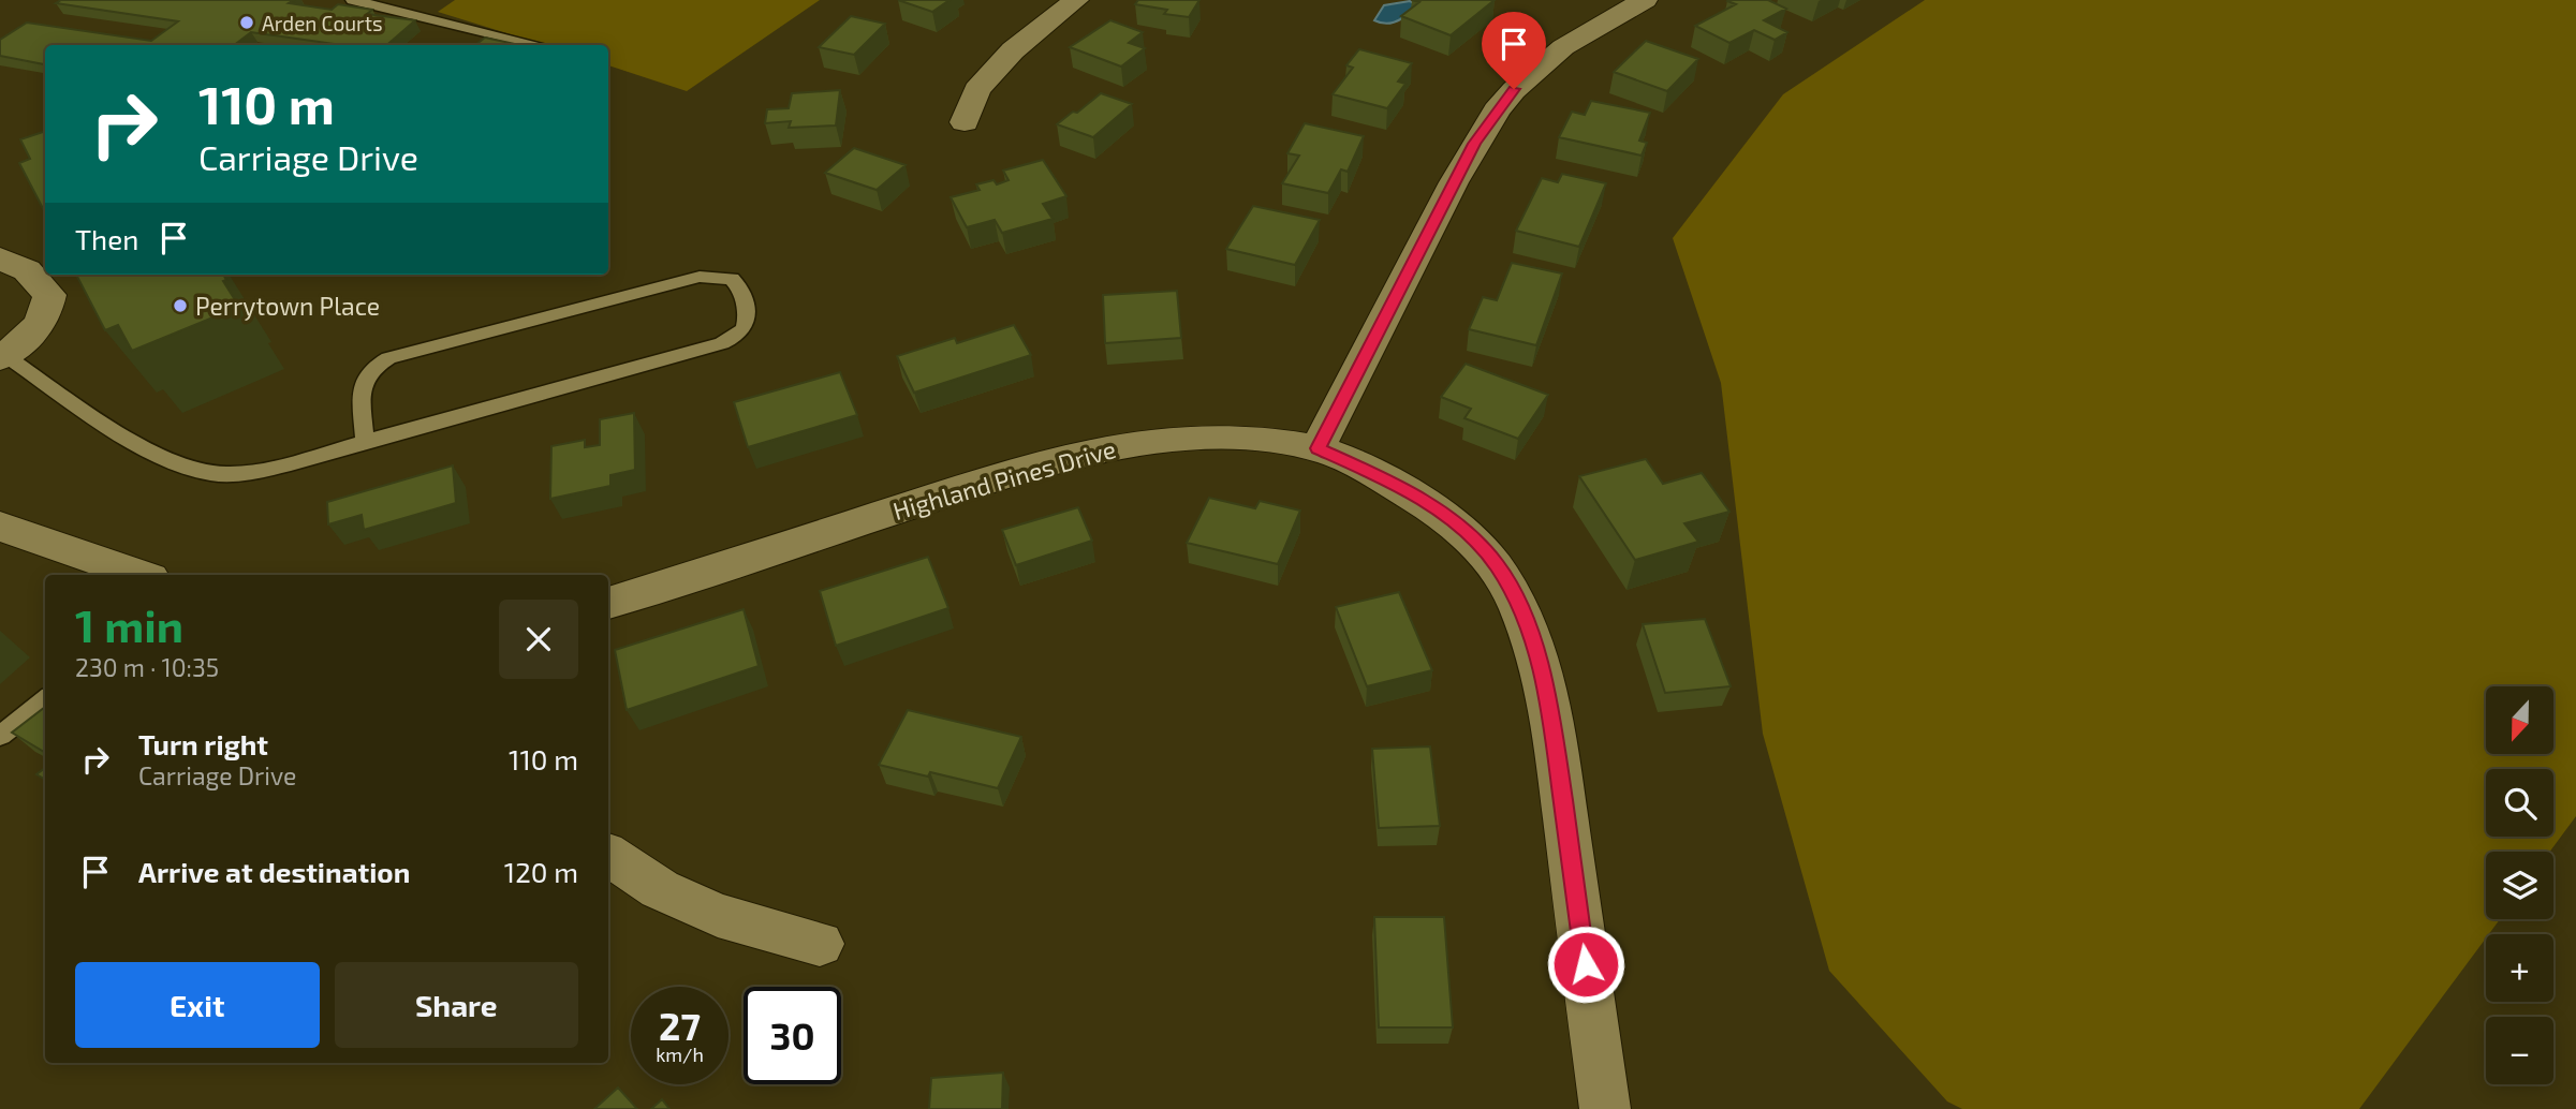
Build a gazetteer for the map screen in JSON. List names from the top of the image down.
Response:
{
  "streets": {
    "street": ["Highland Pines Drive"]
  },
  "places": ["Arden Courts", "Perrytown Place"],
  "north": "bottom",
  "page": {
    "turn": ["110 m", "Carriage Drive"],
    "then": "Then",
    "heading": ["1 min", "230 m · 10:35"],
    "map_buttons": ["+", "−"],
    "list": [
      {
        "name": "Turn right",
        "note": "Carriage Drive",
        "value": "110 m"
      },
      {
        "name": "Arrive at destination",
        "value": "120 m"
      }
    ],
    "buttons": ["Exit", "Share"],
    "speed": "27 km/h",
    "limit": "30"
  }
}
